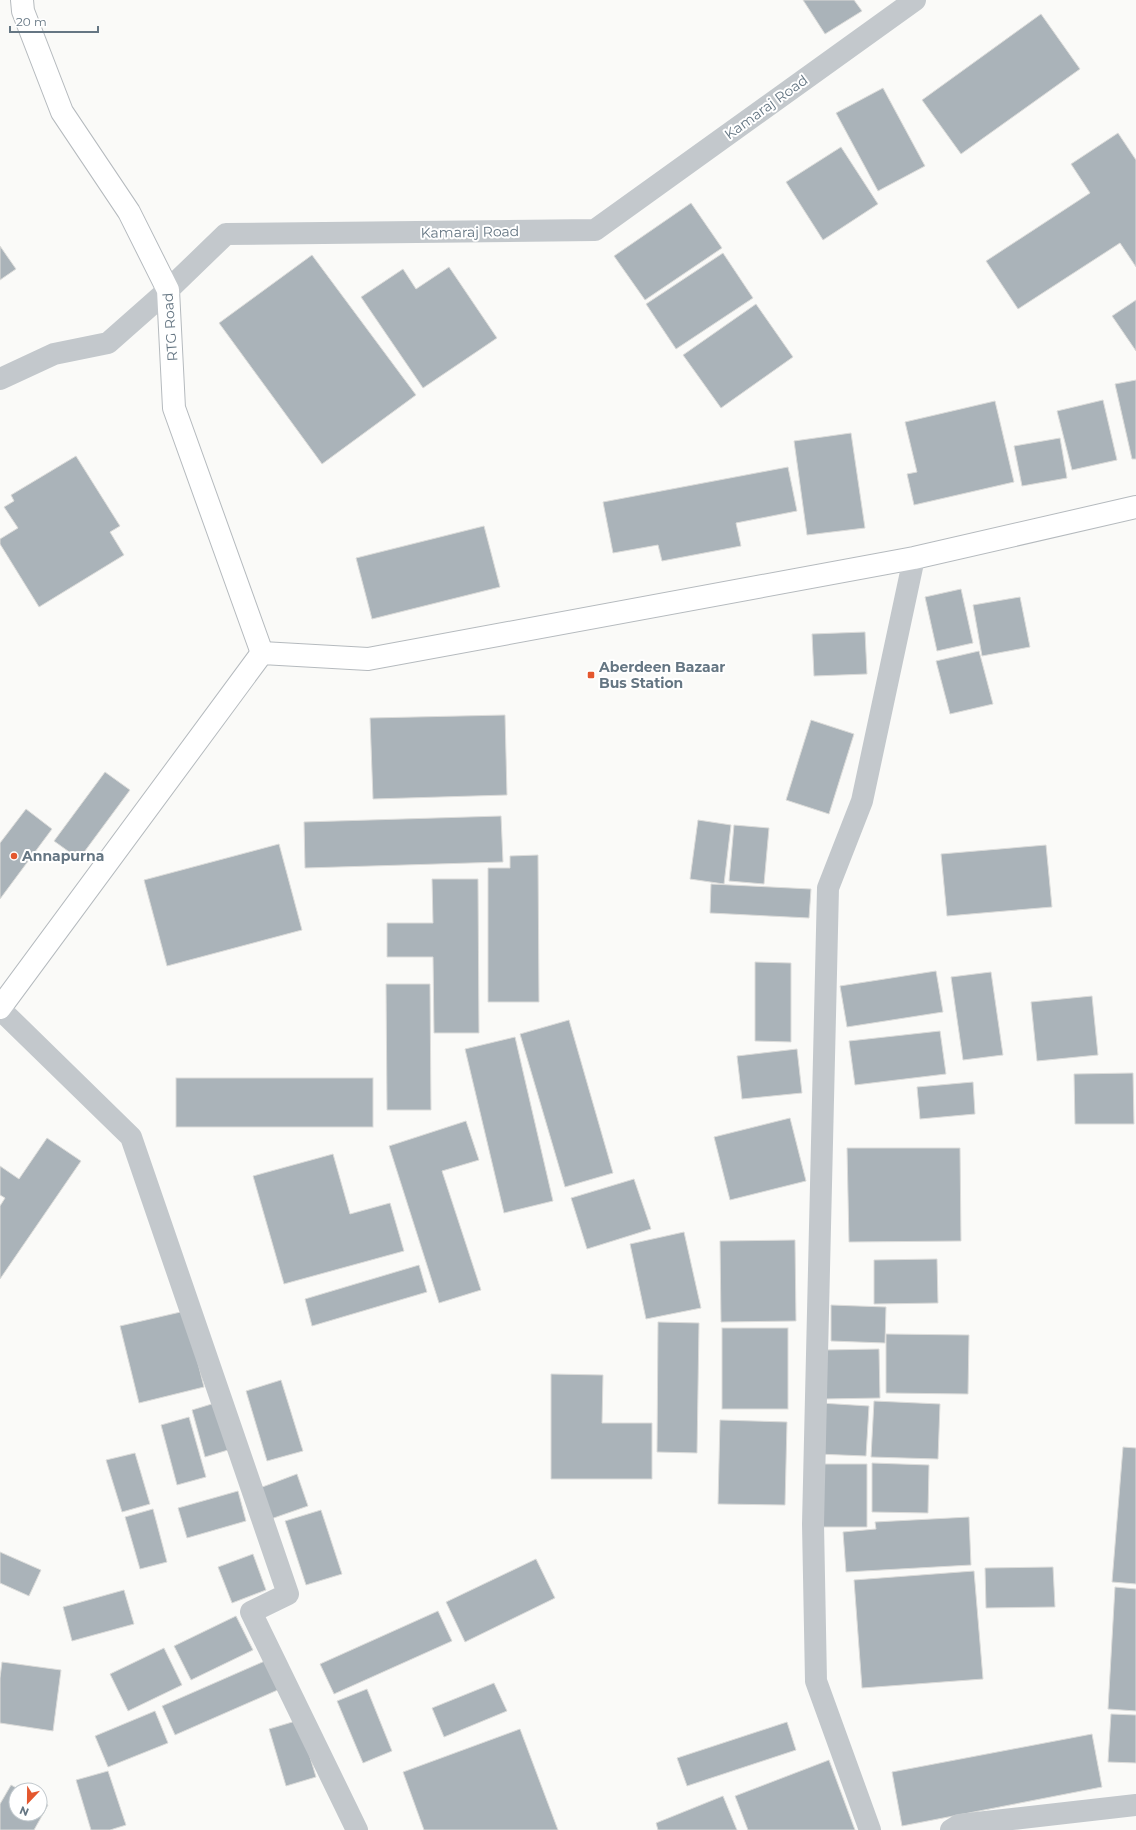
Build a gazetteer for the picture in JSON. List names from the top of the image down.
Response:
{
  "streets": {
    "main road": ["RTG Road"],
    "street": ["Kamaraj Road"]
  },
  "crossings": [
    ["Kamaraj Road", "RTG Road"]
  ],
  "places": {
    "transit": ["Aberdeen Bazaar Bus Station"],
    "other": ["Annapurna"]
  },
  "scale_bar": "20 m",
  "north": "bottom"
}
